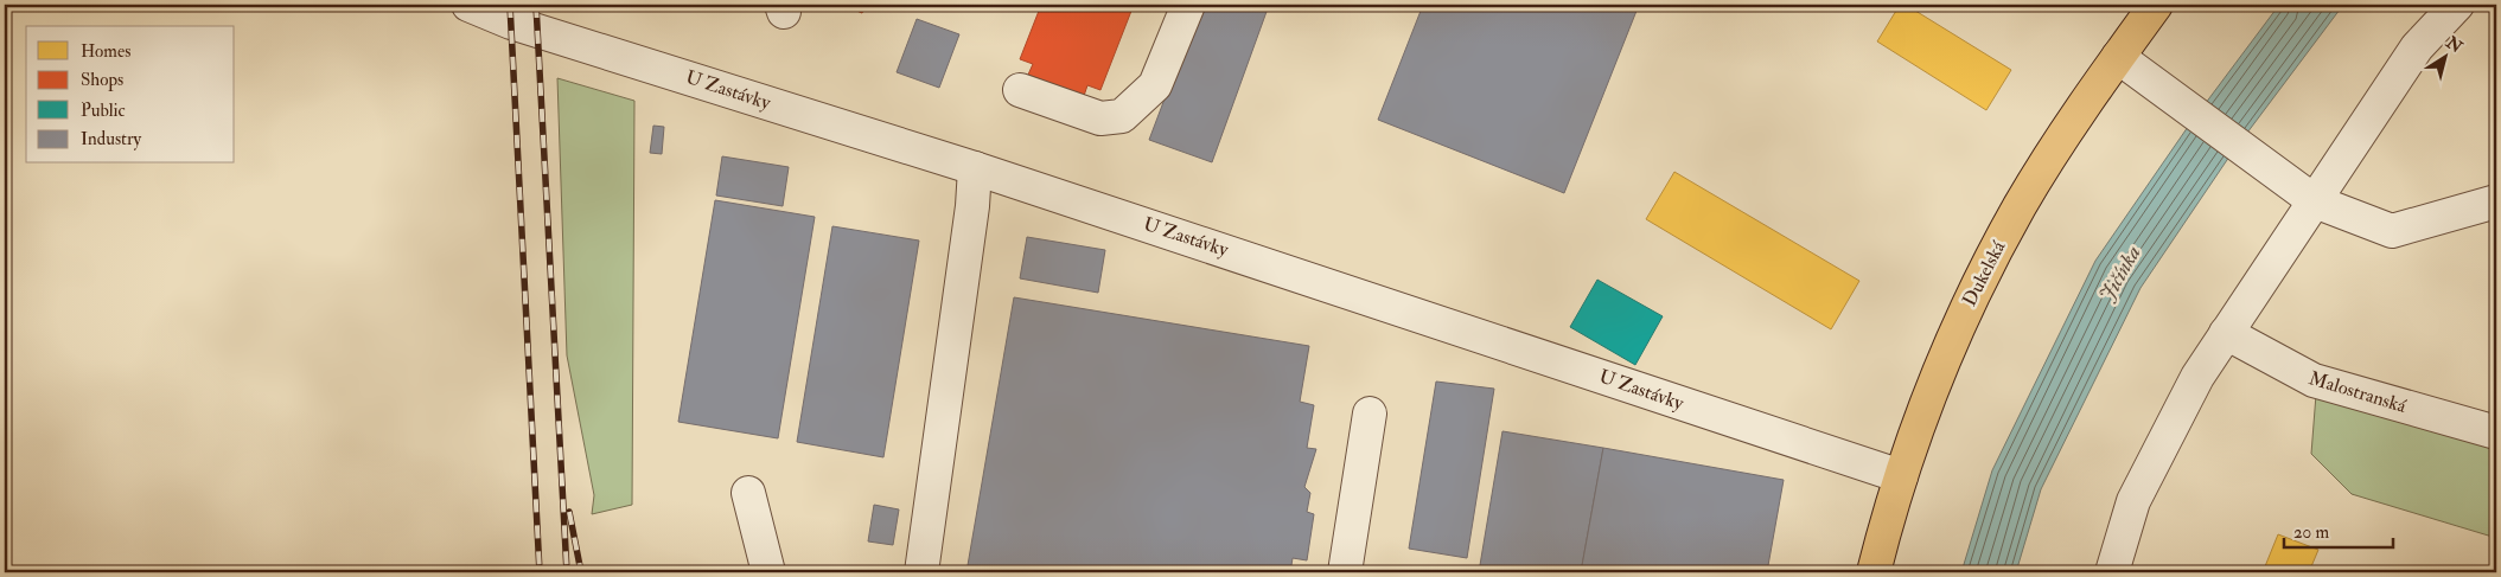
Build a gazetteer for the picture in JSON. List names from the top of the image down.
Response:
{
  "streets": {
    "main road": ["Dukelská"],
    "street": ["U Zastávky", "Malostranská"]
  },
  "crossings": [
    ["U Zastávky", "Dukelská"]
  ],
  "water": ["Jičínka"],
  "legend": [
    "Homes",
    "Shops",
    "Public",
    "Industry"
  ],
  "scale_bar": "20 m",
  "north": "top right"
}
